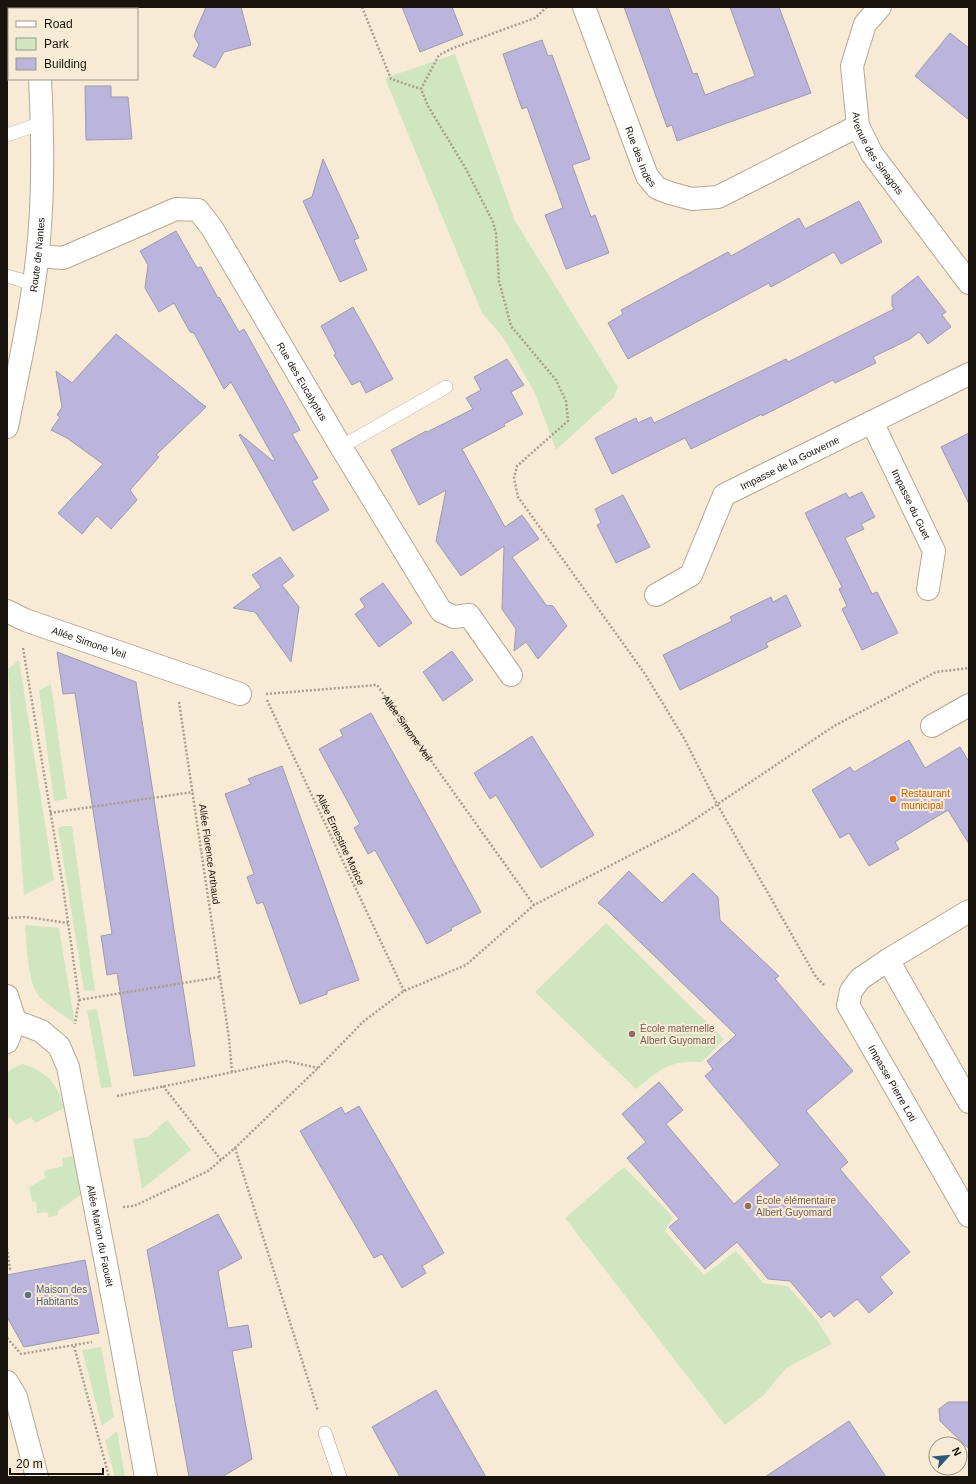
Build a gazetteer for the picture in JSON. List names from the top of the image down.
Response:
{
  "streets": {
    "street": [
      "Avenue des Sinagots",
      "Rue des Indes",
      "Route de Nantes",
      "Rue des Eucalyptus",
      "Impasse de la Gouverne",
      "Impasse du Guet",
      "Allée Simone Veil",
      "Impasse Pierre Loti",
      "Allée Marion du Faouët"
    ],
    "path": ["Allée Ernestine Morice", "Allée Florence Arthaud"]
  },
  "crossings": [
    ["Avenue des Sinagots", "Rue des Indes"],
    ["Route de Nantes", "Rue des Eucalyptus"],
    ["Impasse de la Gouverne", "Impasse du Guet"],
    ["Allée Simone Veil", "Allée Ernestine Morice"],
    ["Allée Simone Veil", "Allée Florence Arthaud"]
  ],
  "places": [
    "Restaurant municipal",
    "École maternelle Albert Guyomard",
    "École élémentaire Albert Guyomard",
    "Maison des Habitants"
  ],
  "legend": ["Road", "Park", "Building"],
  "scale_bar": "20 m",
  "north": "top right"
}
